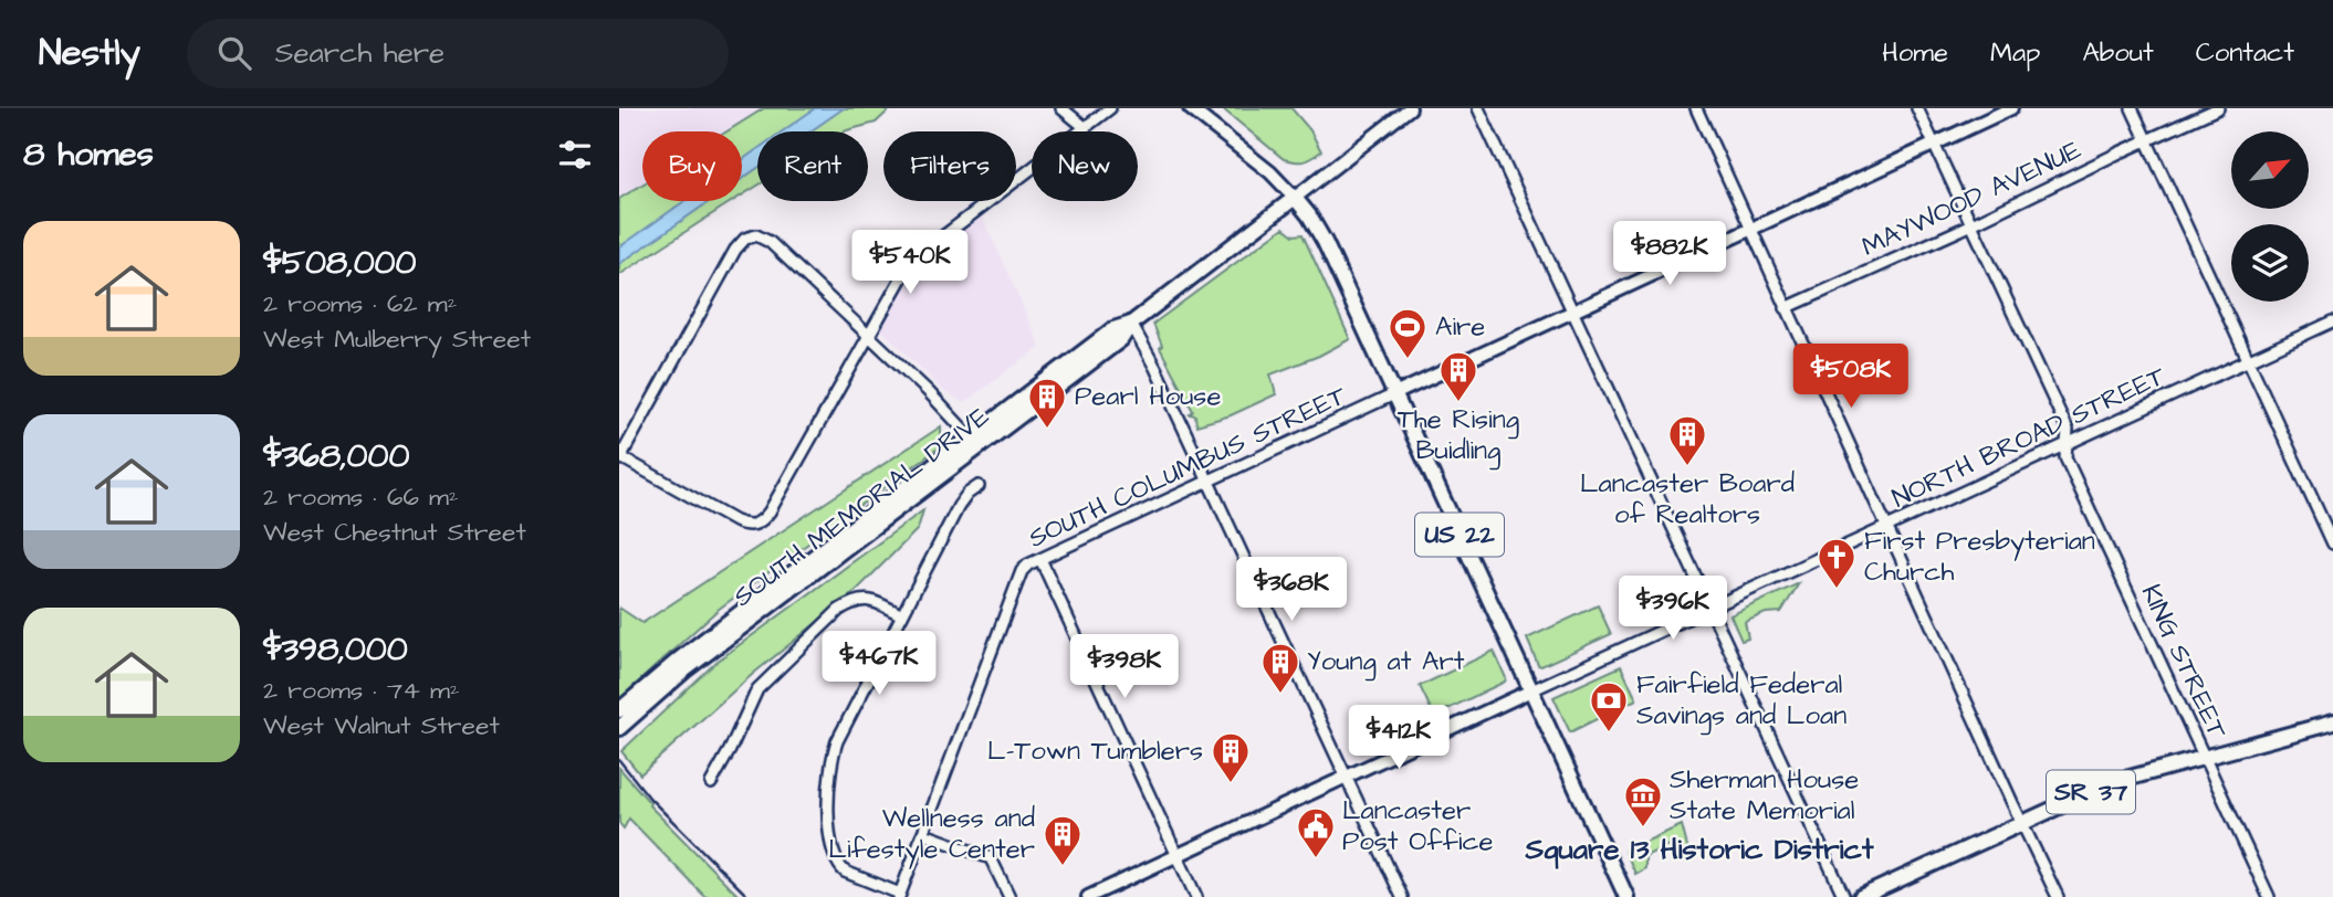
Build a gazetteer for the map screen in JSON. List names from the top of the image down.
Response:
{
  "streets": {
    "highway": ["SOUTH MEMORIAL DRIVE", "US 22", "SR 37"],
    "street": [
      "MAYWOOD AVENUE",
      "NORTH BROAD STREET",
      "SOUTH COLUMBUS STREET",
      "KING STREET"
    ]
  },
  "crossings": [
    ["MAYWOOD AVENUE", "KING STREET"],
    ["NORTH BROAD STREET", "US 22"],
    ["NORTH BROAD STREET", "KING STREET"],
    ["SOUTH COLUMBUS STREET", "US 22"],
    ["SOUTH MEMORIAL DRIVE", "US 22"],
    ["KING STREET", "SR 37"]
  ],
  "districts": ["Square 13 Historic District"],
  "places": {
    "sports": ["Aire"],
    "building": [
      "The Rising Buidling",
      "Pearl House",
      "Lancaster Board of Realtors",
      "Young at Art",
      "L-Town Tumblers",
      "Wellness and Lifestyle Center"
    ],
    "church": ["First Presbyterian Church"],
    "bank": ["Fairfield Federal Savings and Loan"],
    "museum": ["Sherman House State Memorial"],
    "public building": ["Lancaster Post Office"]
  },
  "north": "top right",
  "page": {
    "header": "Nestly",
    "search": "Search here",
    "nav": [
      "Home",
      "Map",
      "About",
      "Contact"
    ],
    "heading": "8 homes",
    "chip": [
      "Buy",
      "Rent",
      "Filters",
      "New"
    ],
    "list": [
      {
        "name": "$508,000",
        "note": "2 rooms · 62 m² · West Mulberry Street"
      },
      {
        "name": "$368,000",
        "note": "2 rooms · 66 m² · West Chestnut Street"
      },
      {
        "name": "$398,000",
        "note": "2 rooms · 74 m² · West Walnut Street"
      }
    ],
    "price": [
      "$882K",
      "$540K",
      "$508K",
      "$368K",
      "$396K",
      "$467K",
      "$398K",
      "$412K"
    ]
  }
}
